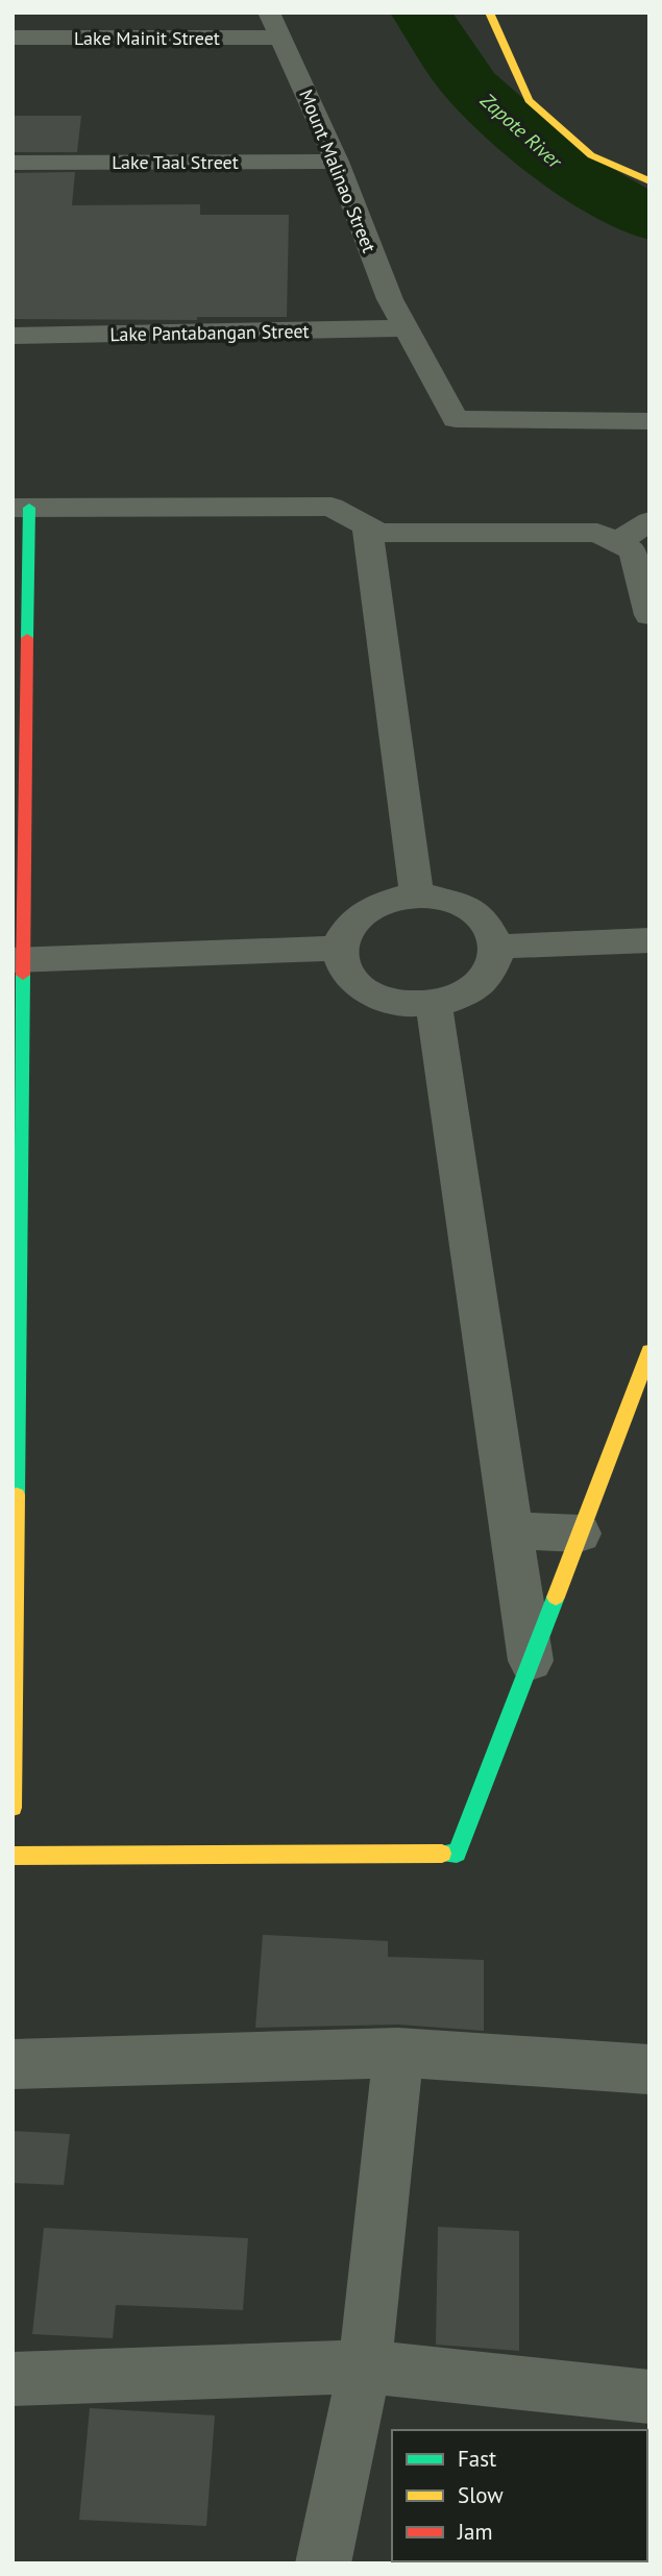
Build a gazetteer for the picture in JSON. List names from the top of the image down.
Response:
{
  "streets": {
    "street": [
      "Lake Mainit Street",
      "Lake Taal Street",
      "Mount Malinao Street",
      "Lake Pantabangan Street"
    ]
  },
  "crossings": [
    ["Lake Mainit Street", "Mount Malinao Street"],
    ["Lake Taal Street", "Mount Malinao Street"],
    ["Mount Malinao Street", "Lake Pantabangan Street"]
  ],
  "water": ["Zapote River"],
  "legend": ["Fast", "Slow", "Jam"]
}
